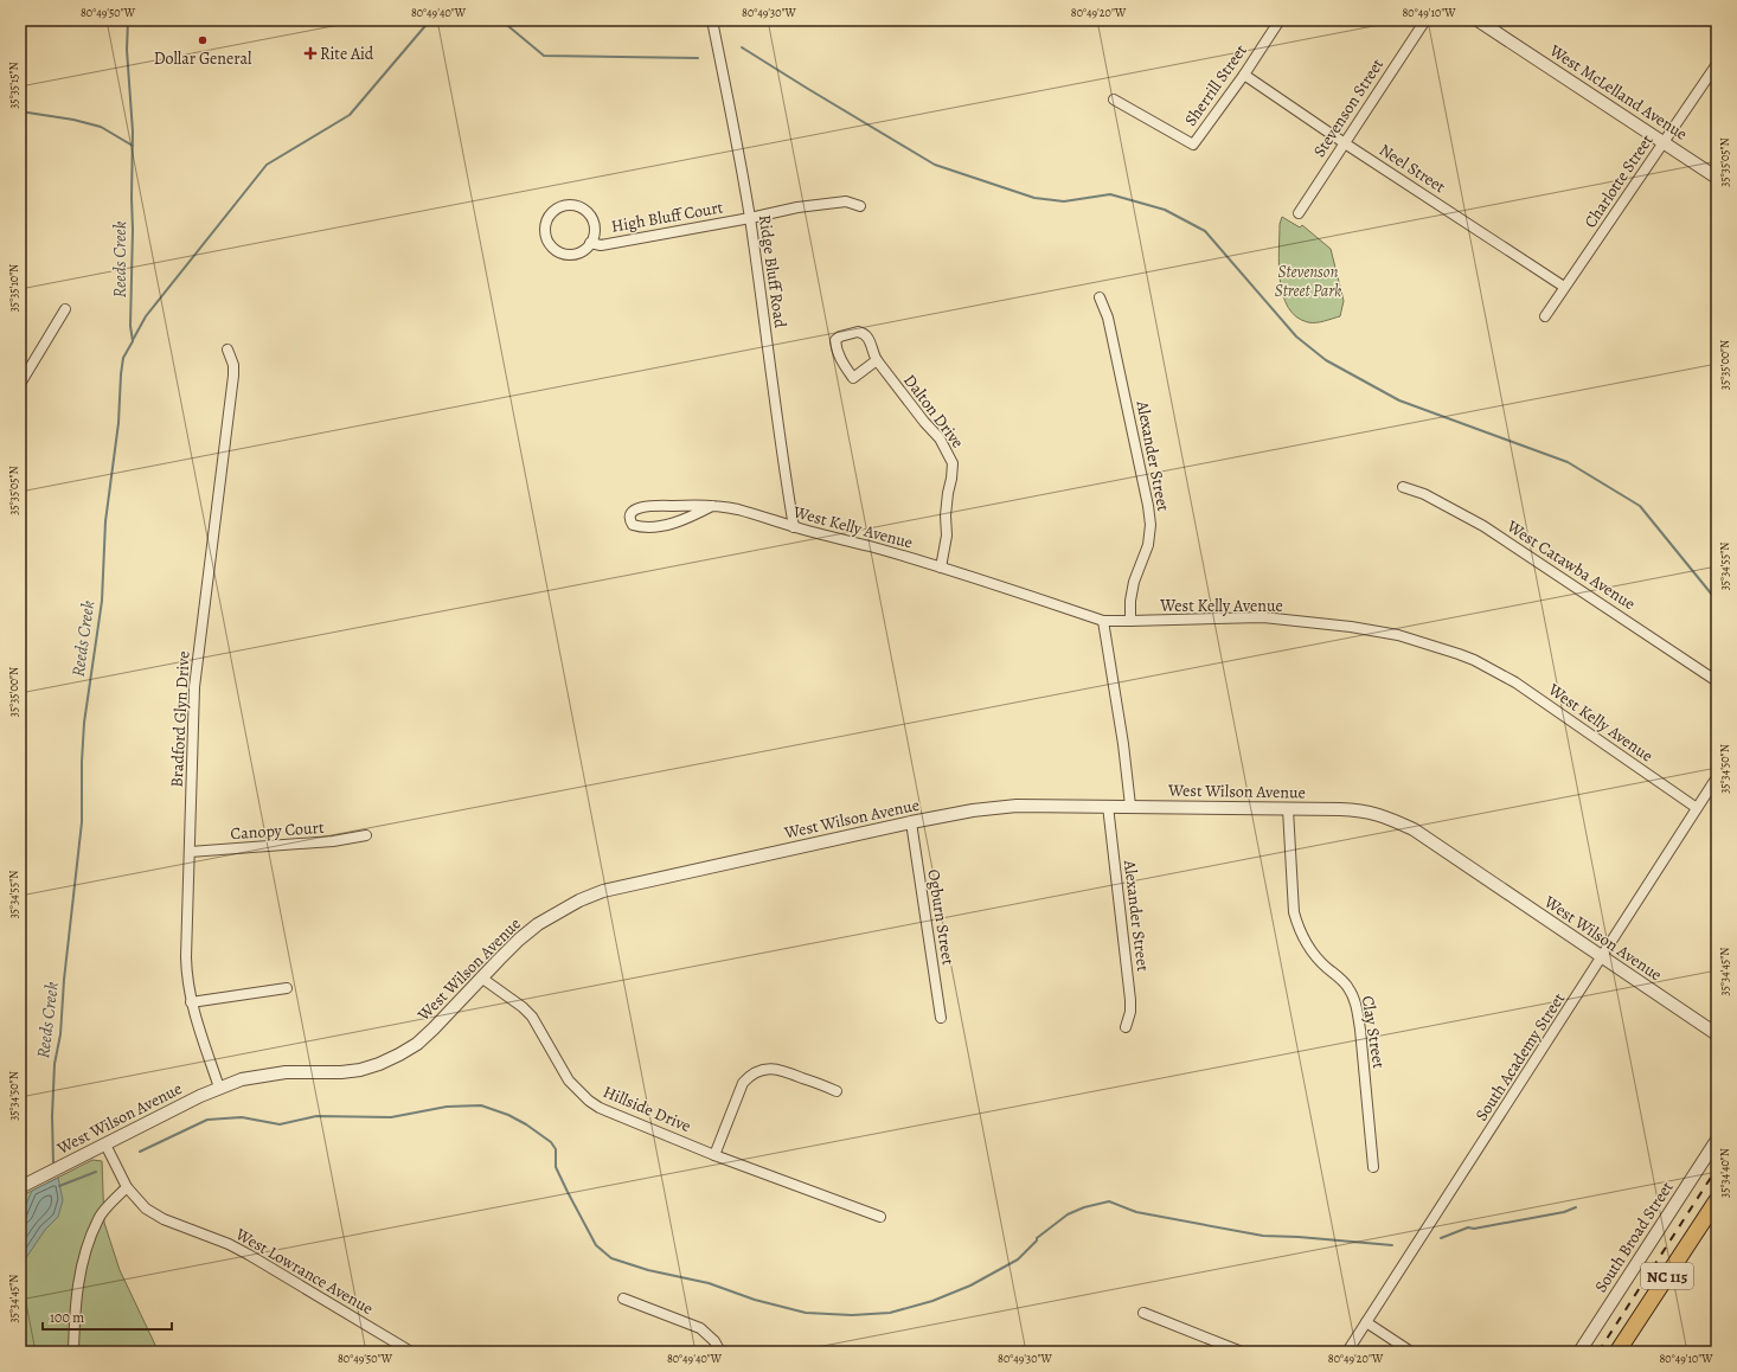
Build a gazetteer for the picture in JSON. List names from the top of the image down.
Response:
{
  "streets": {
    "main road": ["NC 115"],
    "street": [
      "Sherrill Street",
      "West McLelland Avenue",
      "Stevenson Street",
      "Neel Street",
      "Charlotte Street",
      "High Bluff Court",
      "Ridge Bluff Road",
      "Dalton Drive",
      "Alexander Street",
      "West Kelly Avenue",
      "West Catawba Avenue",
      "Bradford Glyn Drive",
      "West Wilson Avenue",
      "Canopy Court",
      "Ogburn Street",
      "Clay Street",
      "South Academy Street",
      "Hillside Drive",
      "South Broad Street",
      "West Lowrance Avenue"
    ]
  },
  "crossings": [
    ["Sherrill Street", "Neel Street"],
    ["West McLelland Avenue", "Charlotte Street"],
    ["Stevenson Street", "Neel Street"],
    ["Neel Street", "Charlotte Street"],
    ["High Bluff Court", "Ridge Bluff Road"],
    ["Ridge Bluff Road", "West Kelly Avenue"],
    ["Dalton Drive", "West Kelly Avenue"],
    ["Alexander Street", "West Kelly Avenue"],
    ["Alexander Street", "West Wilson Avenue"],
    ["West Kelly Avenue", "South Academy Street"],
    ["Bradford Glyn Drive", "West Wilson Avenue"],
    ["Bradford Glyn Drive", "Canopy Court"],
    ["West Wilson Avenue", "Ogburn Street"],
    ["West Wilson Avenue", "Clay Street"],
    ["West Wilson Avenue", "South Academy Street"],
    ["West Wilson Avenue", "Hillside Drive"],
    ["West Wilson Avenue", "West Lowrance Avenue"]
  ],
  "water": ["Reeds Creek"],
  "parks": ["Stevenson Street Park"],
  "places": {
    "other": ["Dollar General"],
    "health": ["Rite Aid"]
  },
  "scale_bar": "100 m",
  "coordinates": [
    "80°49'50\"W",
    "80°49'40\"W",
    "80°49'30\"W",
    "80°49'20\"W",
    "80°49'10\"W",
    "35°35'15\"N",
    "35°35'05\"N",
    "35°35'10\"N",
    "35°35'00\"N",
    "35°34'55\"N",
    "35°34'50\"N",
    "35°34'45\"N",
    "35°34'40\"N"
  ]
}
